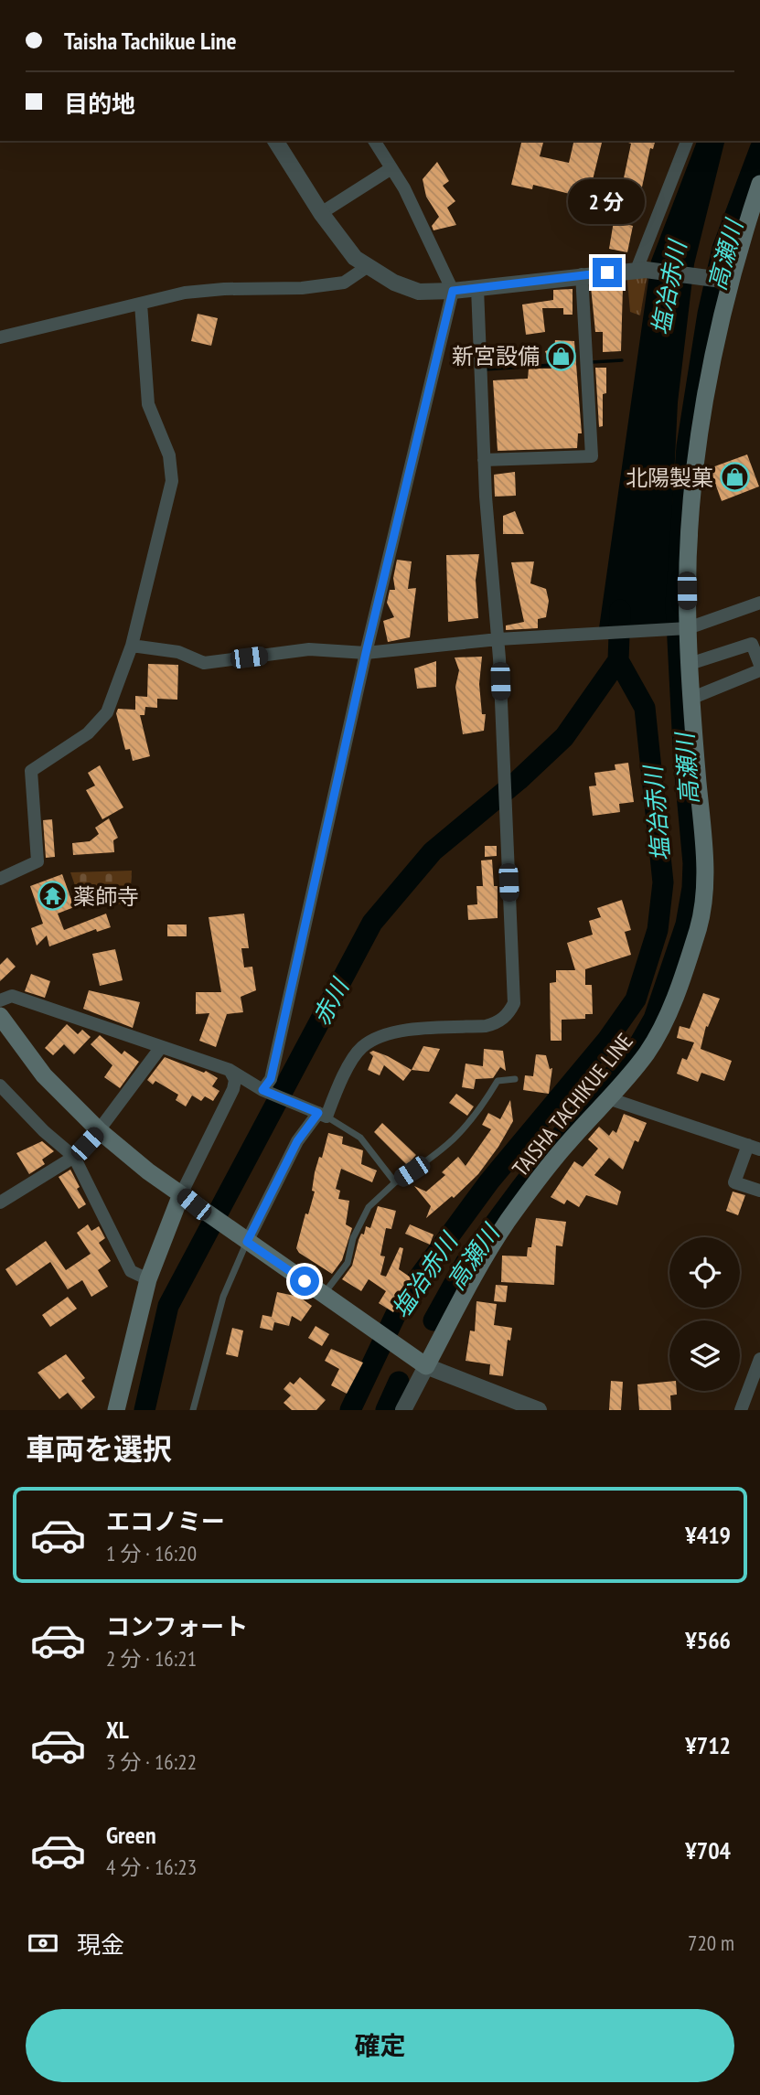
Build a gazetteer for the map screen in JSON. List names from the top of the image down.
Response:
{
  "streets": {
    "main road": ["TAISHA TACHIKUE LINE"]
  },
  "water": ["高瀬川", "塩冶赤川", "赤川"],
  "places": {
    "shop": ["新宮設備", "北陽製菓"],
    "temple": ["薬師寺"]
  },
  "page": {
    "banner": ["Taisha Tachikue Line", "目的地"],
    "bubble": "2 分",
    "heading": "車両を選択",
    "list": [
      {
        "name": "エコノミー",
        "note": "1 分 · 16:20",
        "value": "¥419"
      },
      {
        "name": "コンフォート",
        "note": "2 分 · 16:21",
        "value": "¥566"
      },
      {
        "name": "XL",
        "note": "3 分 · 16:22",
        "value": "¥712"
      },
      {
        "name": "Green",
        "note": "4 分 · 16:23",
        "value": "¥704"
      }
    ],
    "pay": ["現金", "720 m"],
    "buttons": "確定"
  }
}
